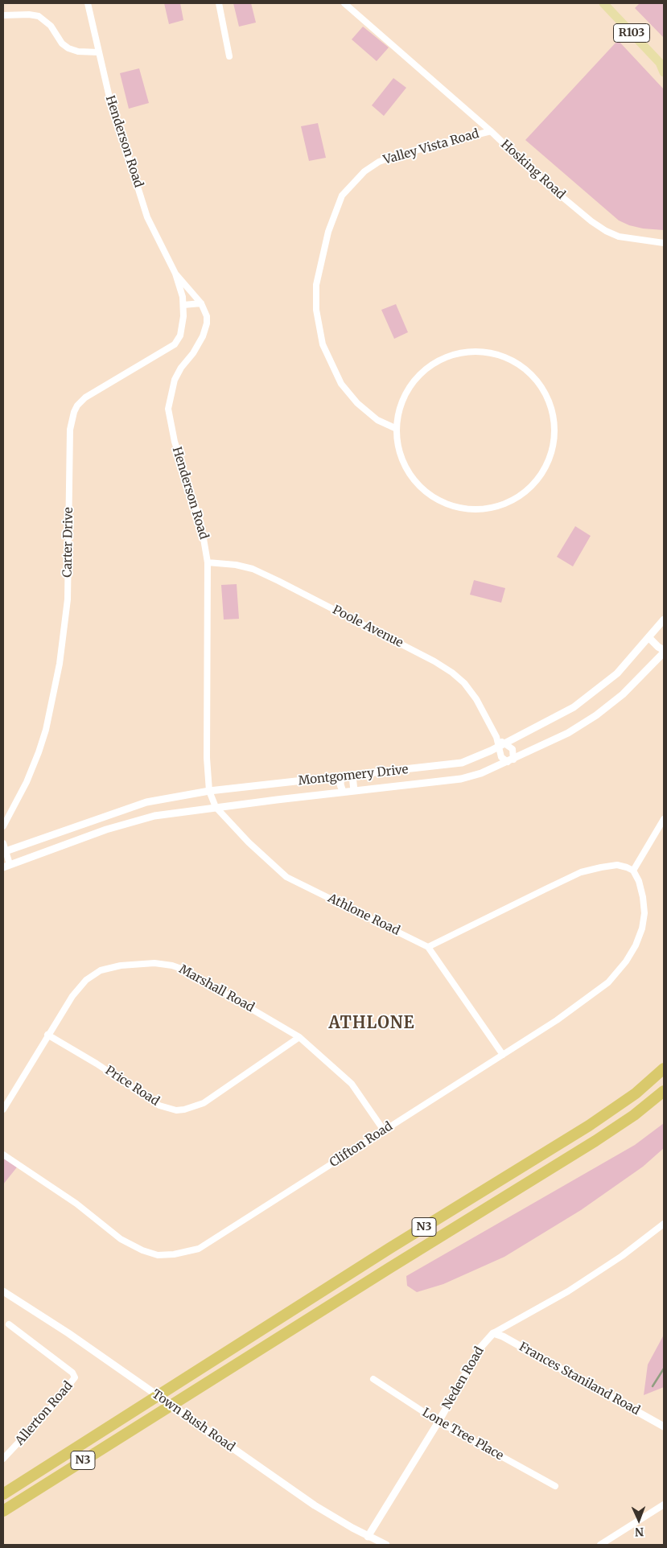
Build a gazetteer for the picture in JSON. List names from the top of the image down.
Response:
{
  "streets": {
    "highway": ["N3"],
    "main road": ["R103"],
    "street": [
      "Henderson Road",
      "Valley Vista Road",
      "Hosking Road",
      "Carter Drive",
      "Poole Avenue",
      "Montgomery Drive",
      "Athlone Road",
      "Marshall Road",
      "Price Road",
      "Clifton Road",
      "Neden Road",
      "Frances Staniland Road",
      "Allerton Road",
      "Town Bush Road",
      "Lone Tree Place"
    ]
  },
  "crossings": [
    ["Henderson Road", "Carter Drive"],
    ["Henderson Road", "Poole Avenue"],
    ["Henderson Road", "Montgomery Drive"],
    ["Henderson Road", "Athlone Road"],
    ["Valley Vista Road", "Hosking Road"],
    ["Poole Avenue", "Montgomery Drive"],
    ["Montgomery Drive", "Athlone Road"],
    ["Athlone Road", "Clifton Road"],
    ["Marshall Road", "Price Road"],
    ["Marshall Road", "Clifton Road"],
    ["Neden Road", "Frances Staniland Road"],
    ["Neden Road", "Town Bush Road"],
    ["Neden Road", "Lone Tree Place"]
  ],
  "districts": ["ATHLONE"],
  "north": "bottom"
}
